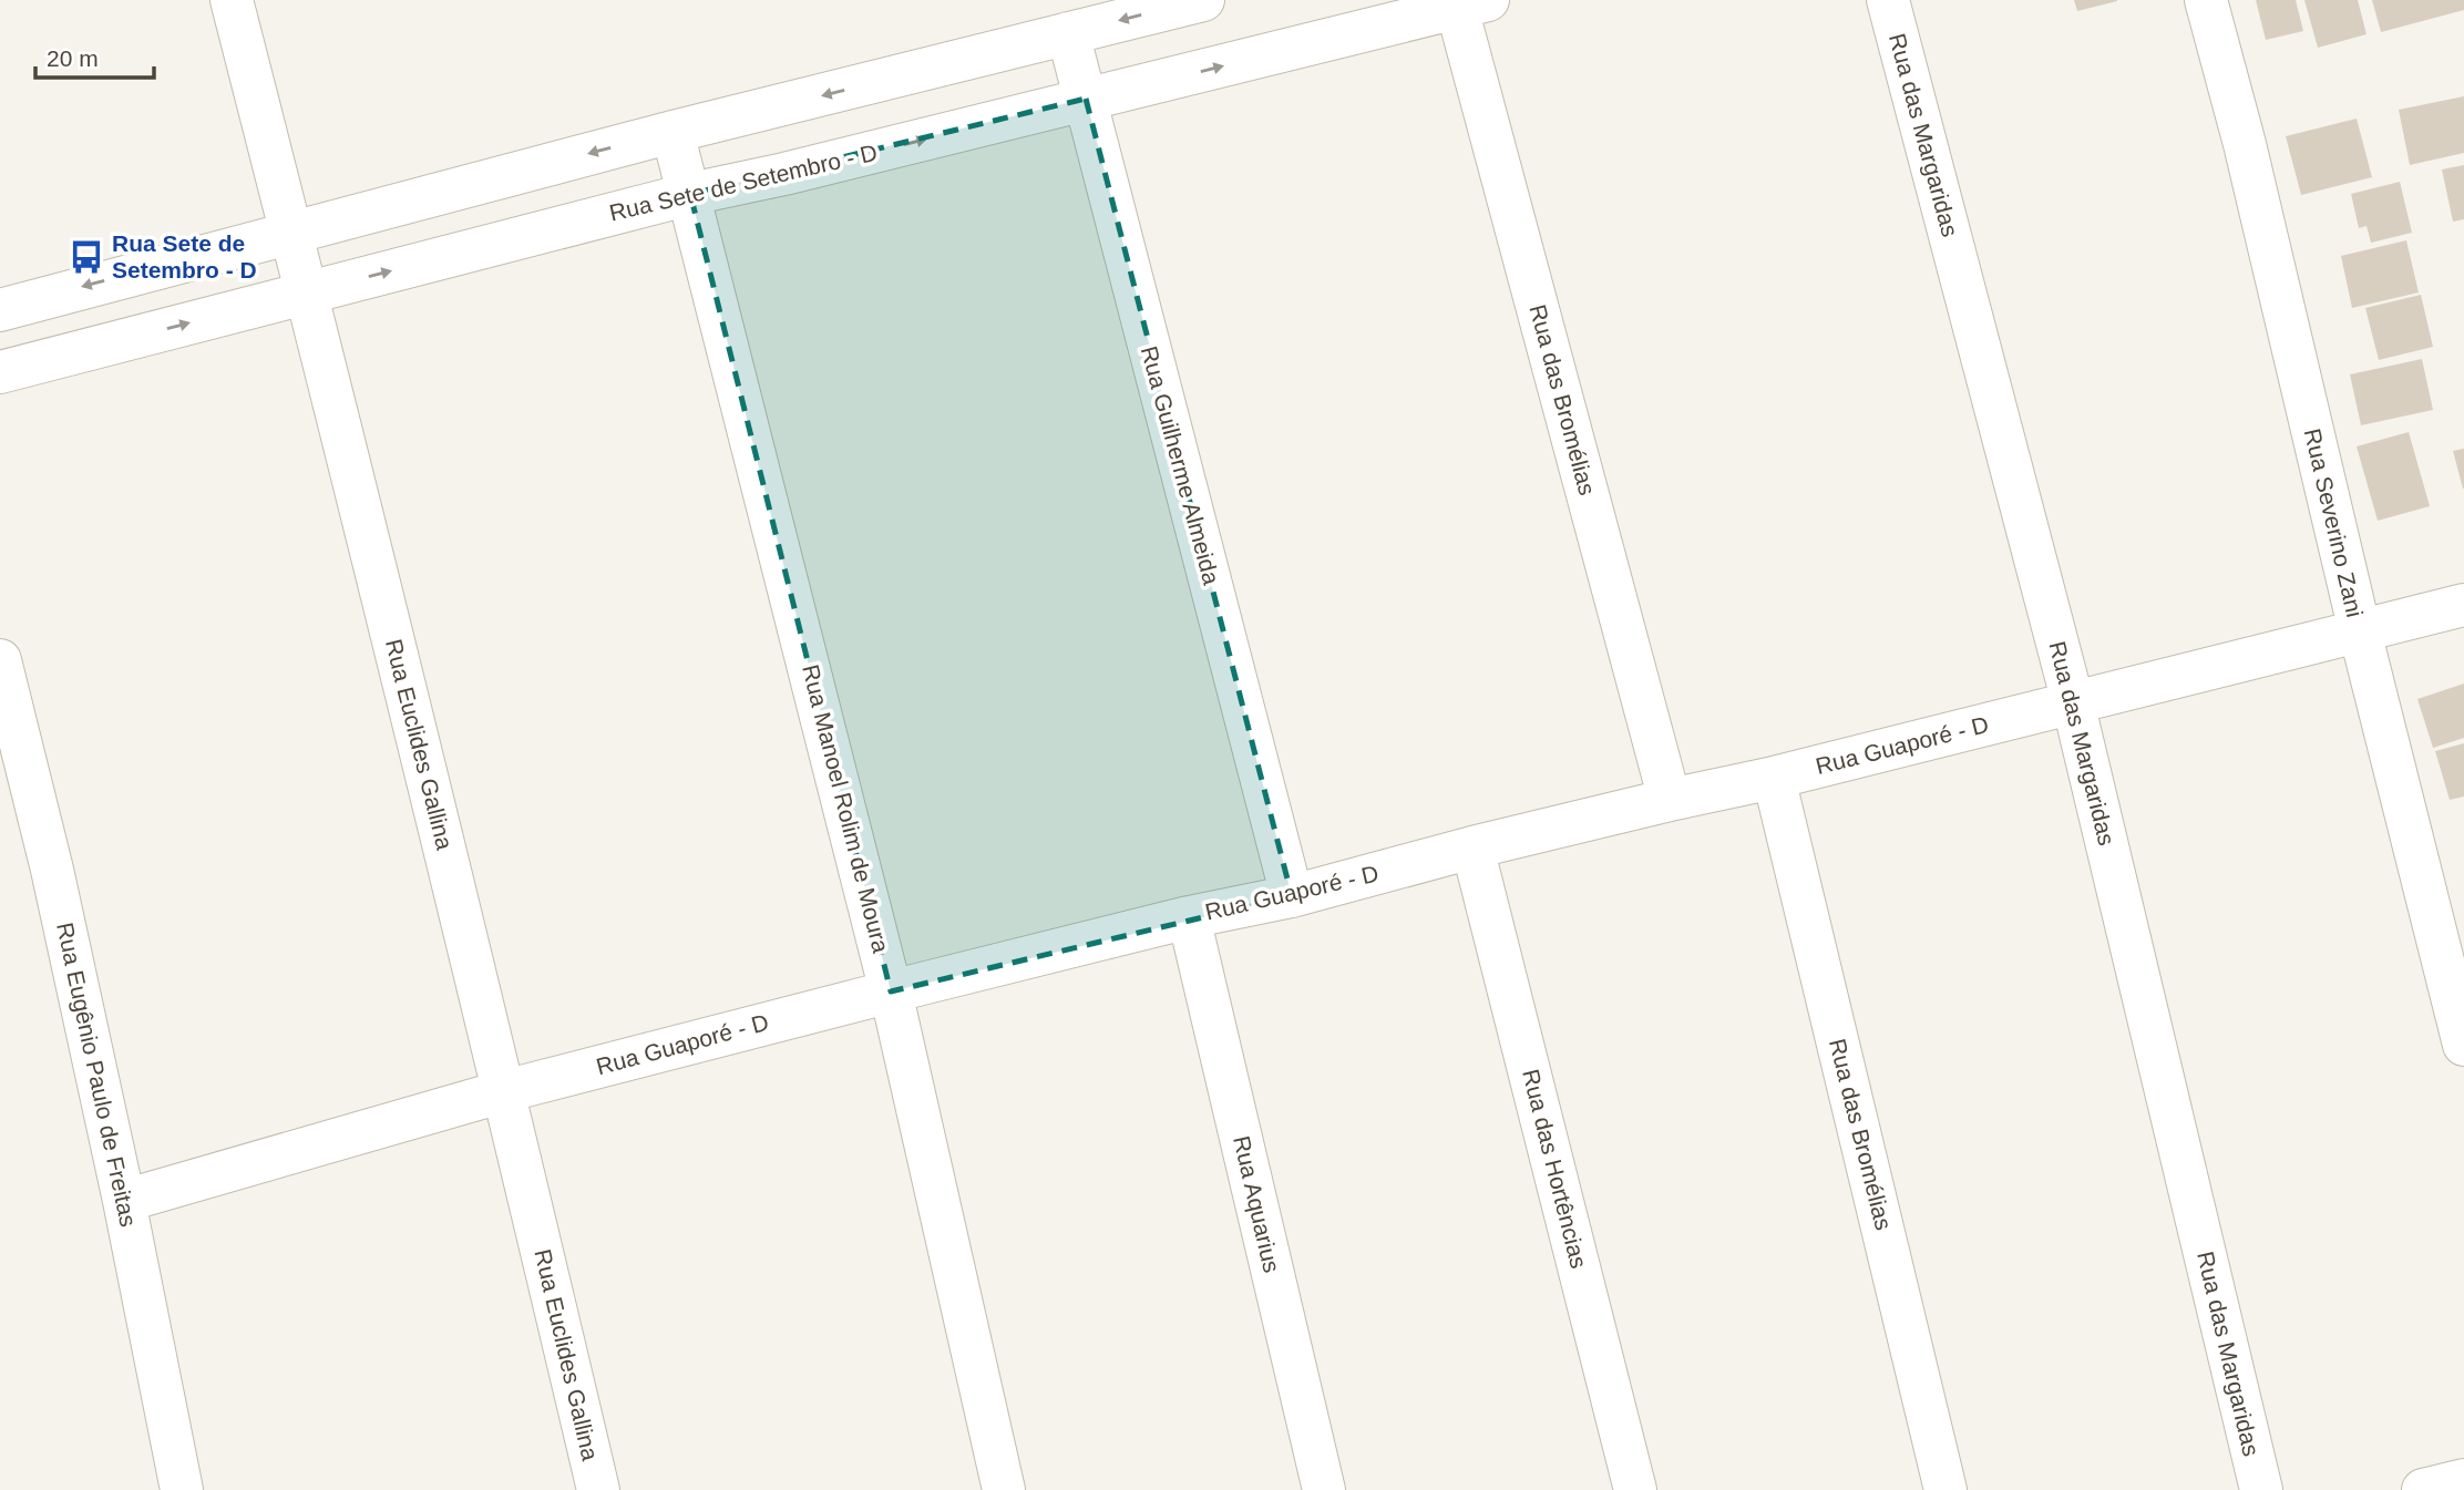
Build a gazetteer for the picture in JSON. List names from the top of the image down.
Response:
{
  "streets": {
    "street": [
      "Rua das Margaridas",
      "Rua Sete de Setembro - D",
      "Rua das Bromélias",
      "Rua Guilherme Almeida",
      "Rua Severino Zani",
      "Rua Euclides Gallina",
      "Rua Guaporé - D",
      "Rua Manoel Rolim de Moura",
      "Rua Eugênio Paulo de Freitas",
      "Rua das Hortências",
      "Rua Aquarius"
    ]
  },
  "crossings": [
    ["Rua das Margaridas", "Rua Guaporé - D"],
    ["Rua Sete de Setembro - D", "Rua das Bromélias"],
    ["Rua Sete de Setembro - D", "Rua Guilherme Almeida"],
    ["Rua Sete de Setembro - D", "Rua Euclides Gallina"],
    ["Rua Sete de Setembro - D", "Rua Manoel Rolim de Moura"],
    ["Rua das Bromélias", "Rua Guaporé - D"],
    ["Rua Guilherme Almeida", "Rua Guaporé - D"],
    ["Rua Severino Zani", "Rua Guaporé - D"],
    ["Rua Euclides Gallina", "Rua Guaporé - D"],
    ["Rua Guaporé - D", "Rua Manoel Rolim de Moura"],
    ["Rua Guaporé - D", "Rua Eugênio Paulo de Freitas"],
    ["Rua Guaporé - D", "Rua das Hortências"],
    ["Rua Guaporé - D", "Rua Aquarius"]
  ],
  "places": {
    "bus stop": ["Rua Sete de Setembro - D"]
  },
  "scale_bar": "20 m"
}
